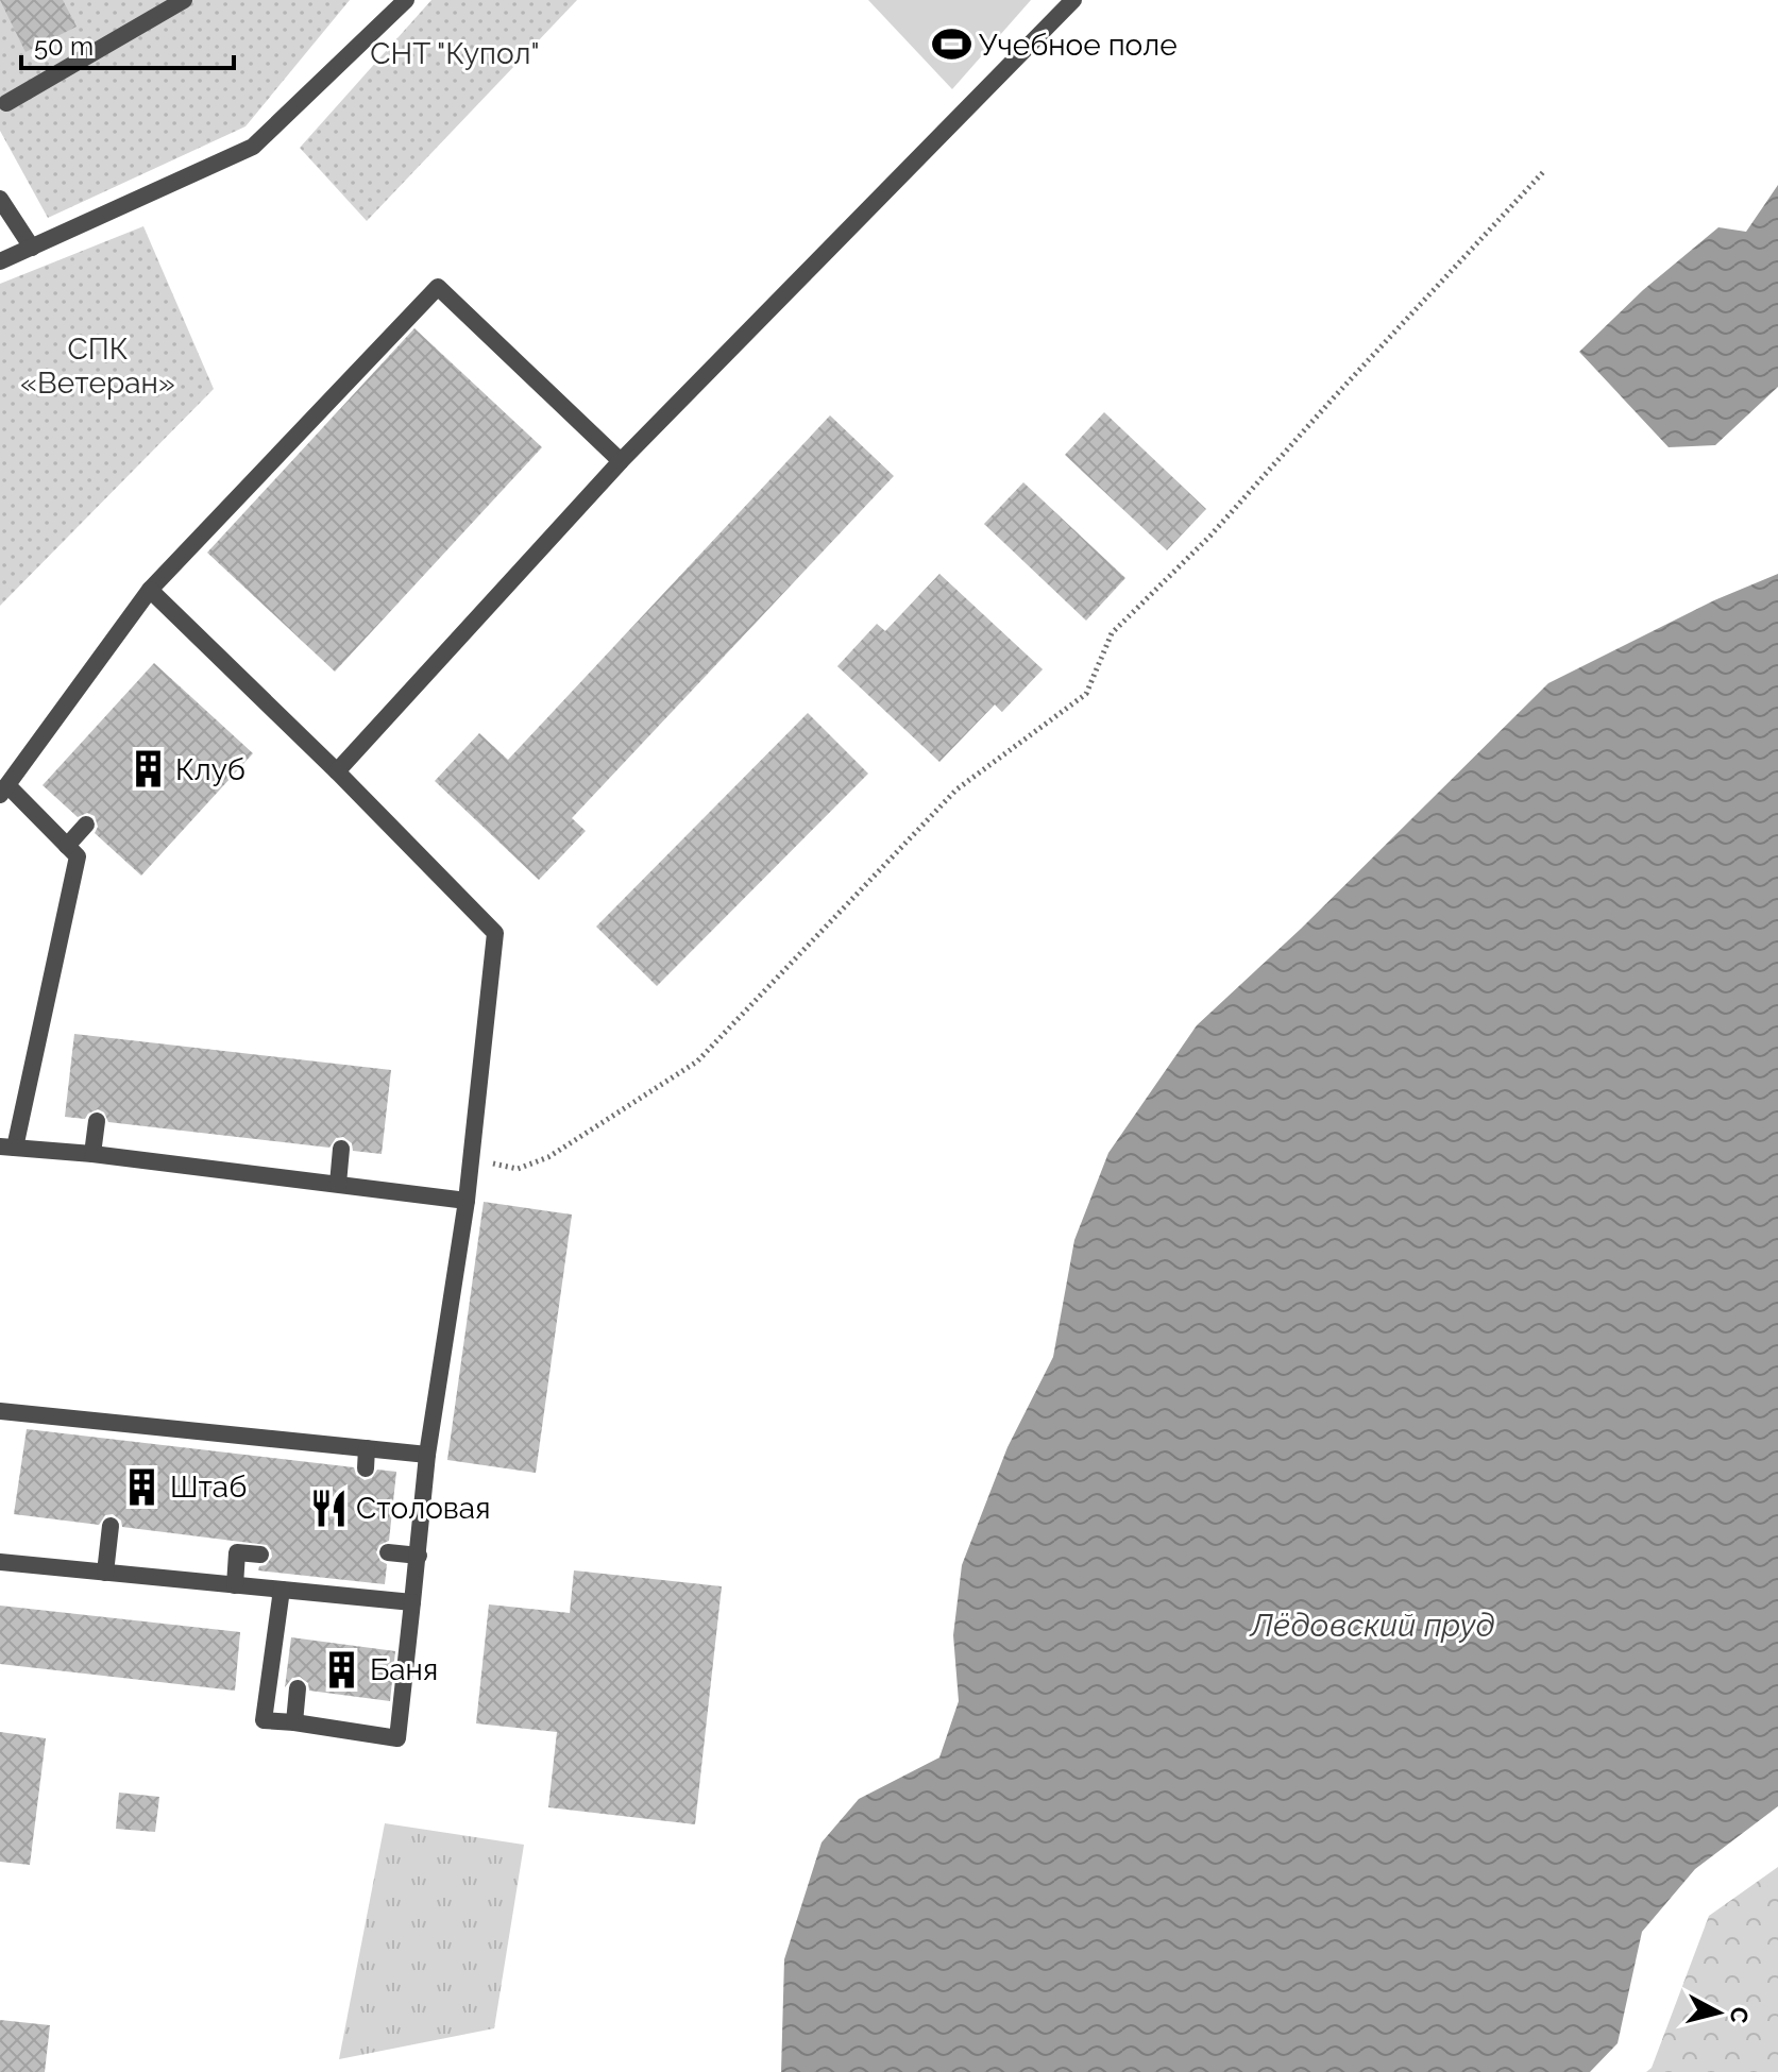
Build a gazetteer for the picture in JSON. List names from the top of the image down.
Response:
{
  "water": ["Лёдовский пруд"],
  "parks": ["СНТ \"Купол\"", "СПК «Ветеран»"],
  "places": {
    "sports": ["Учебное поле"],
    "building": ["Клуб", "Штаб", "Баня"],
    "restaurant": ["Столовая"]
  },
  "scale_bar": "50 m",
  "north": "right"
}
